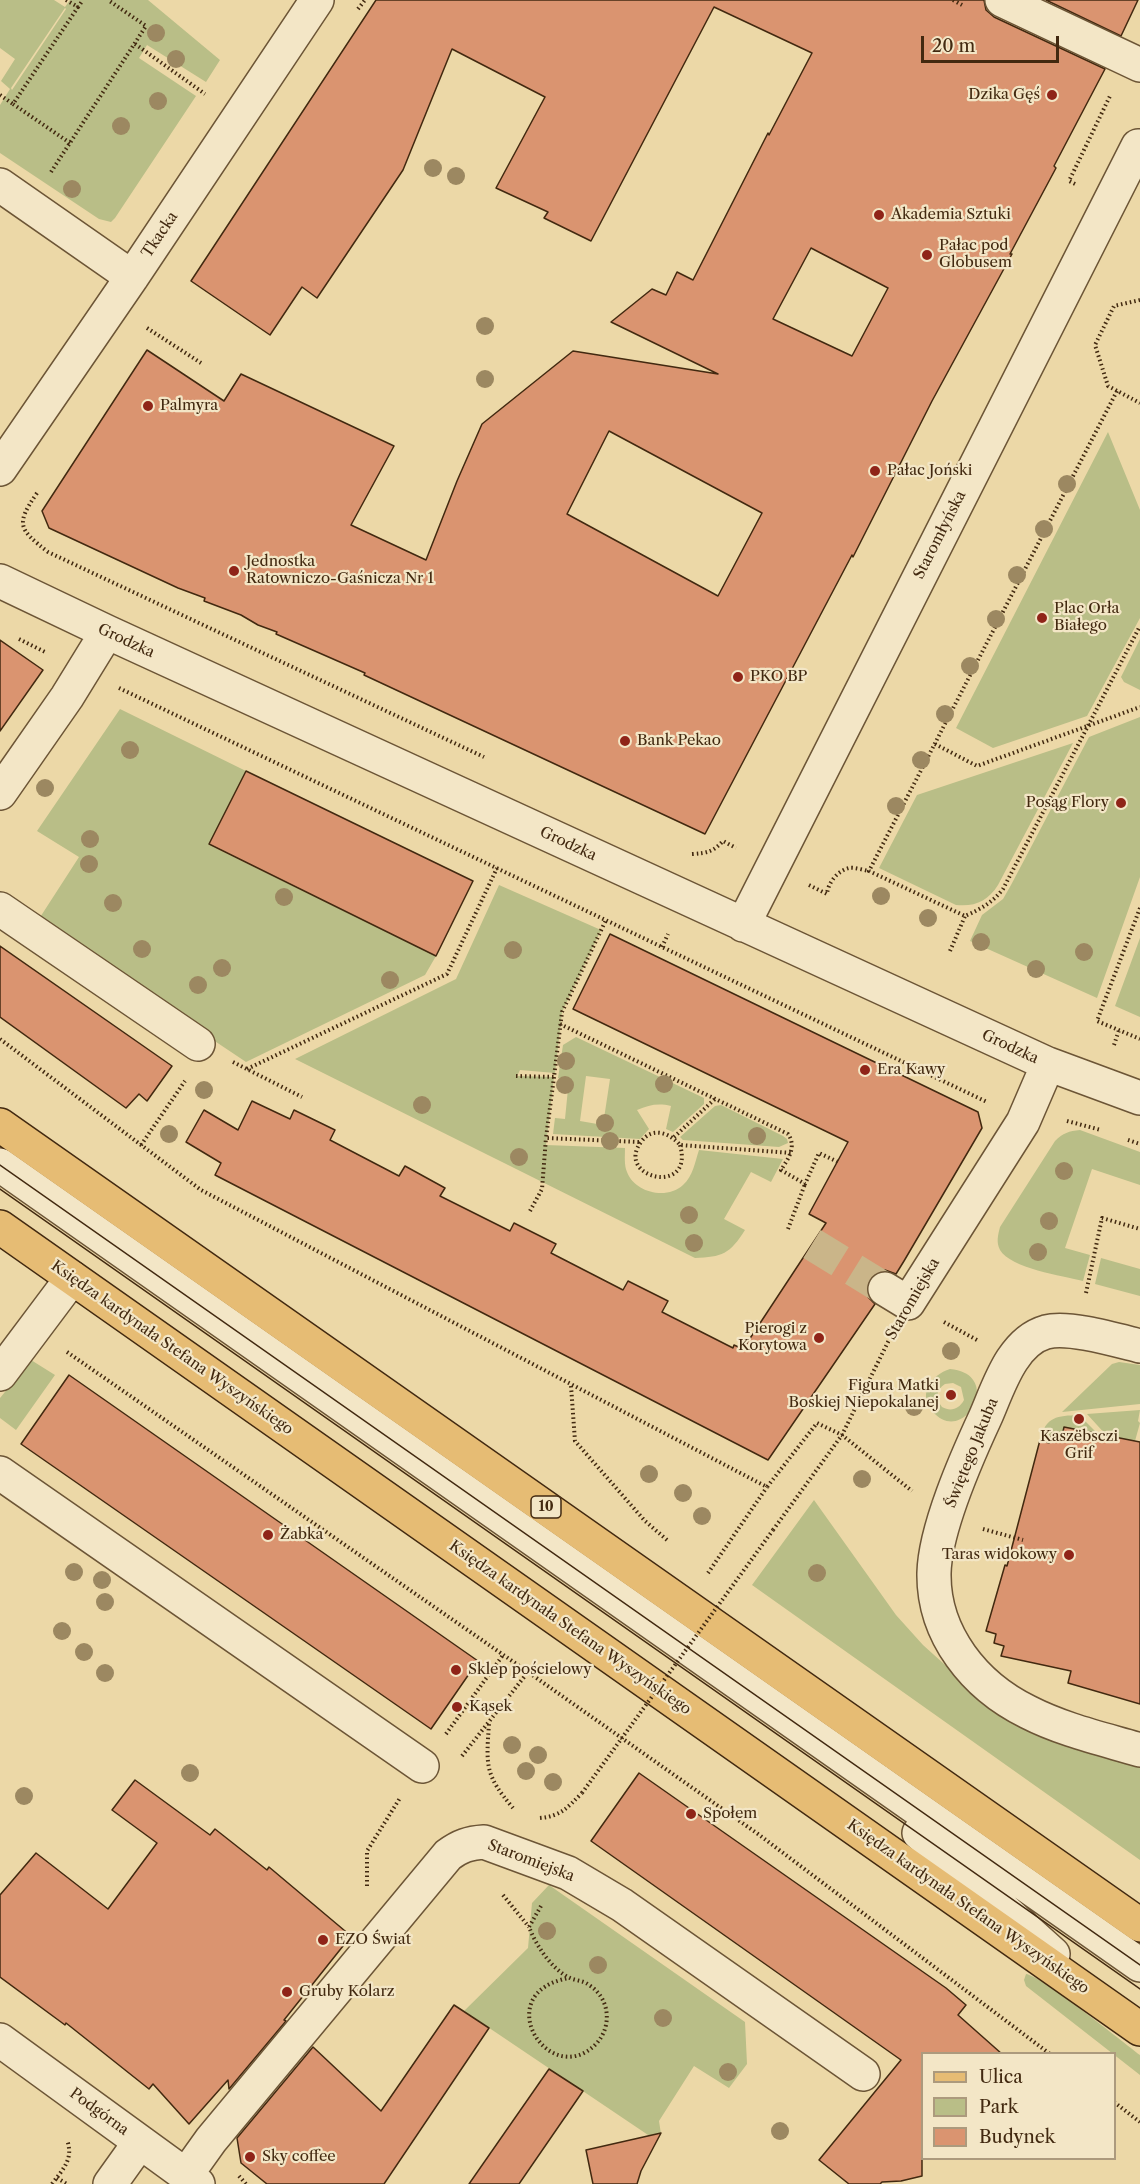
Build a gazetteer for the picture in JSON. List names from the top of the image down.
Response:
{
  "streets": {
    "main road": ["Księdza kardynała Stefana Wyszyńskiego", "10"],
    "street": [
      "Tkacka",
      "Staromłyńska",
      "Grodzka",
      "Staromiejska",
      "Świętego Jakuba",
      "Podgórna"
    ]
  },
  "crossings": [
    ["Staromłyńska", "Grodzka"],
    ["Grodzka", "Staromiejska"],
    ["Staromiejska", "Podgórna"]
  ],
  "places": [
    "Dzika Gęś",
    "Akademia Sztuki",
    "Pałac pod Globusem",
    "Palmyra",
    "Pałac Joński",
    "Jednostka Ratowniczo-Gaśnicza Nr 1",
    "Plac Orła Białego",
    "PKO BP",
    "Bank Pekao",
    "Posąg Flory",
    "Era Kawy",
    "Pierogi z Korytowa",
    "Figura Matki Boskiej Niepokalanej",
    "Kaszëbsczi Grif",
    "Żabka",
    "Taras widokowy",
    "Sklep pościelowy",
    "Kąsek",
    "Społem",
    "EZO Świat",
    "Gruby Kolarz",
    "Sky coffee"
  ],
  "legend": ["Ulica", "Park", "Budynek"],
  "scale_bar": "20 m"
}
